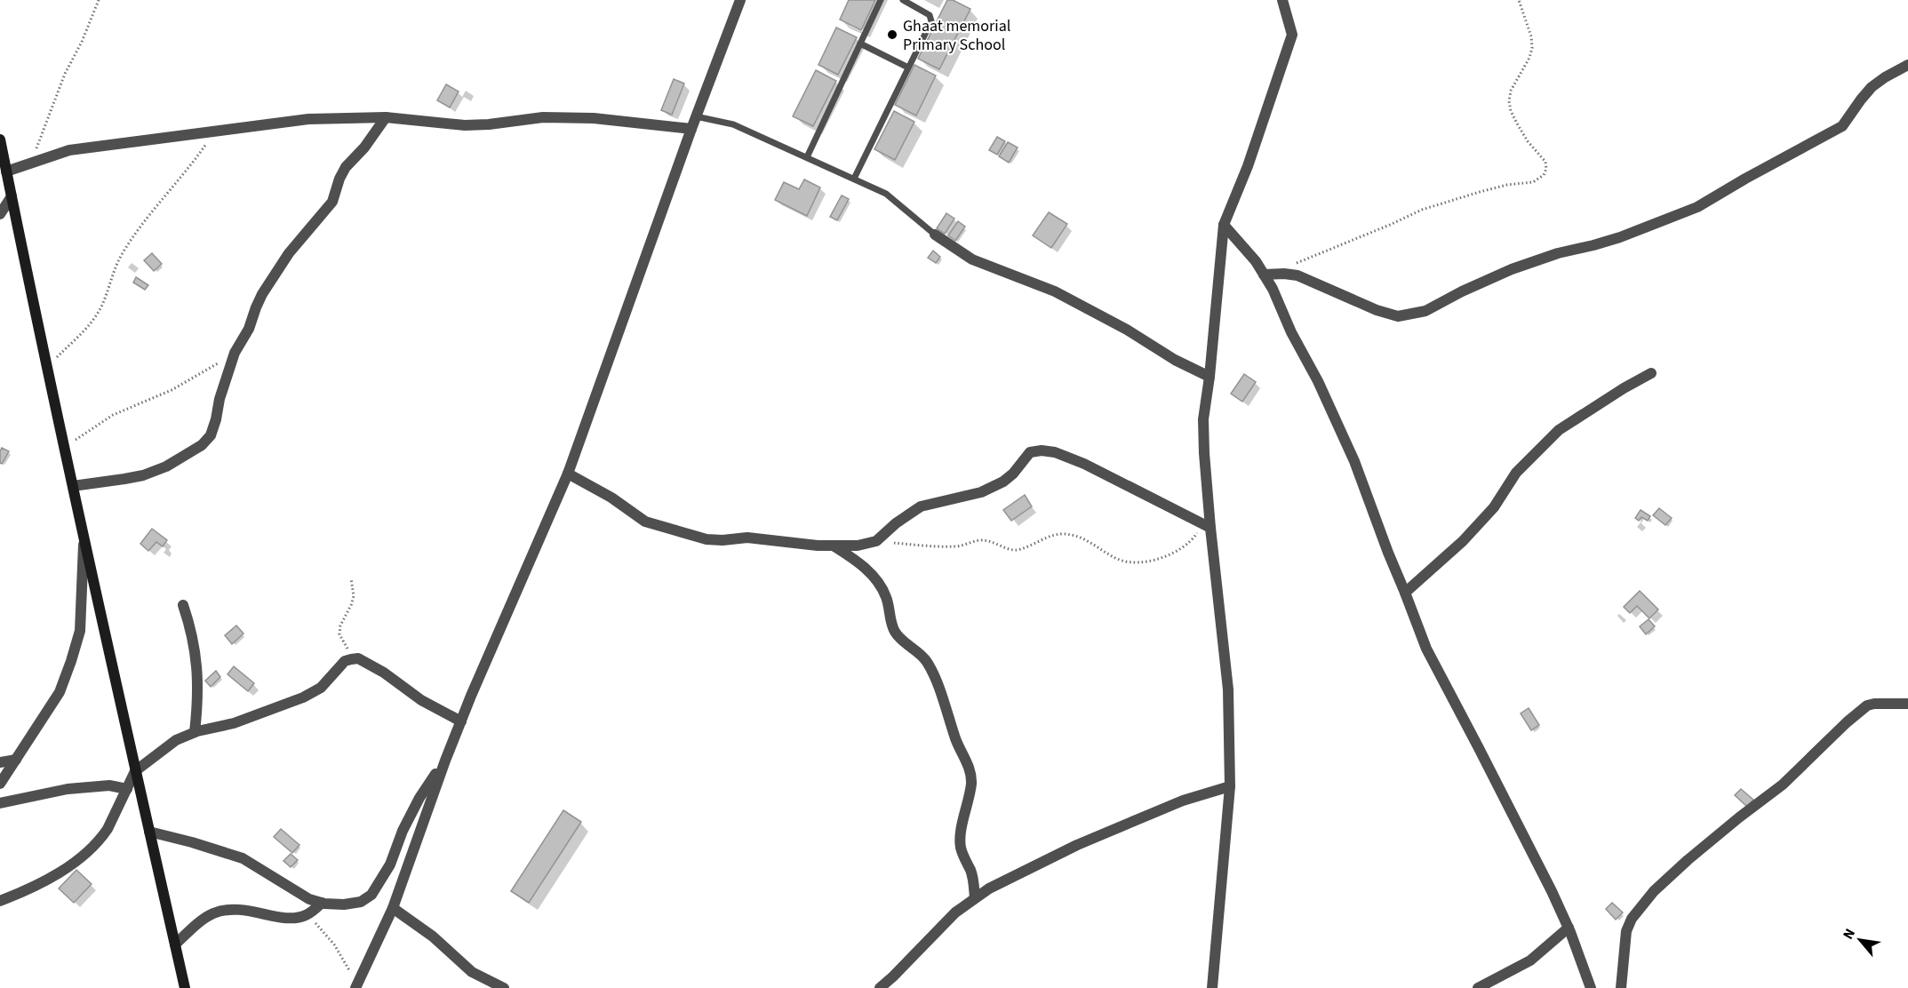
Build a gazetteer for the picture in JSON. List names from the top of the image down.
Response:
{
  "places": ["Ghaat memorial Primary School"],
  "north": "top left"
}
